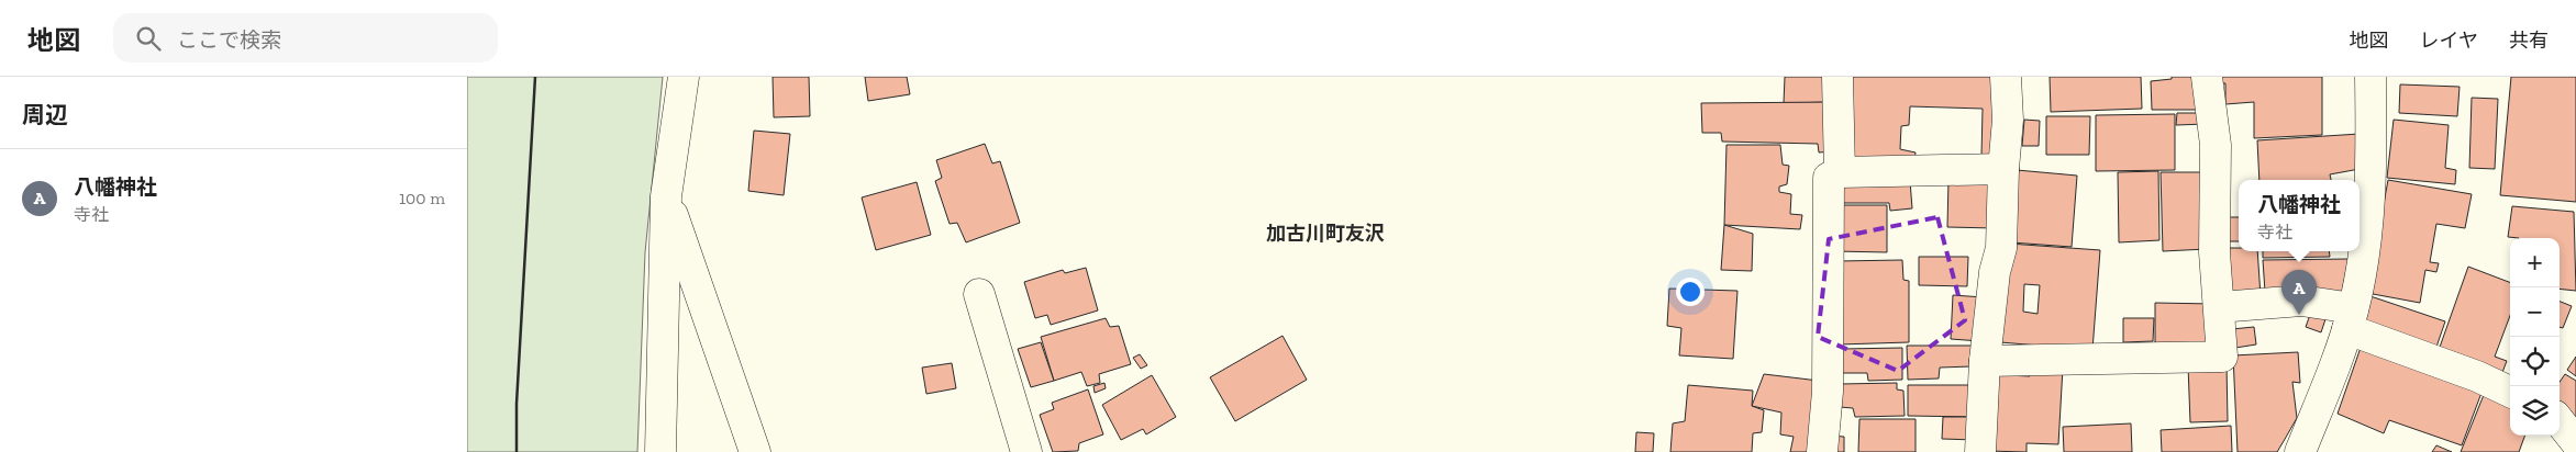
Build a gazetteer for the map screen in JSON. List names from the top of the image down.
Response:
{
  "districts": ["加古川町友沢"],
  "page": {
    "header": "地図",
    "search": "ここで検索",
    "nav": ["地図", "レイヤ", "共有"],
    "heading": "周辺",
    "list": [
      {
        "mark": "A",
        "name": "八幡神社",
        "note": "寺社",
        "value": "100 m"
      }
    ],
    "popup": ["八幡神社", "寺社"],
    "map_buttons": ["+", "−"],
    "pins": "A"
  }
}
